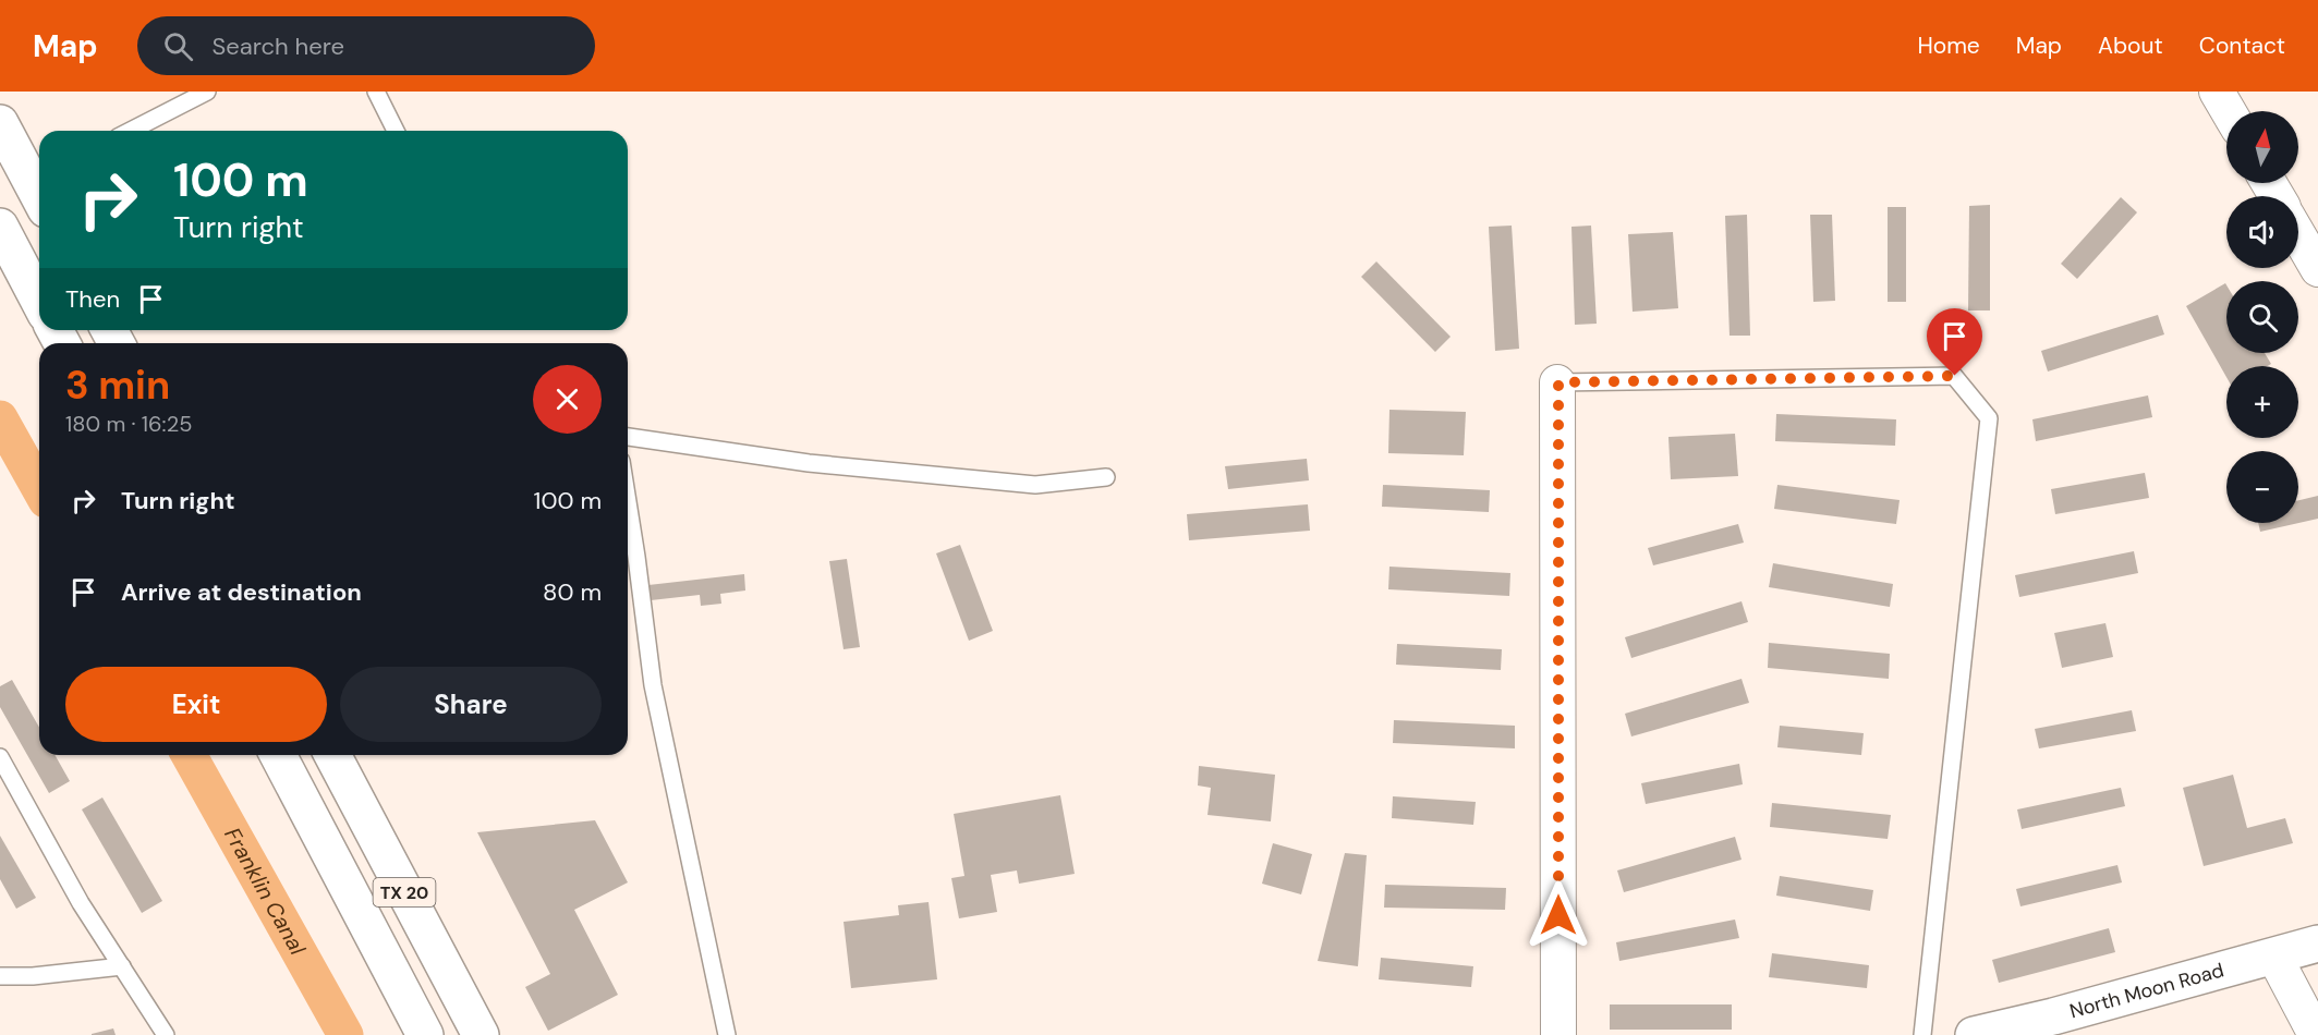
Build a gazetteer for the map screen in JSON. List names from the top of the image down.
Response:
{
  "streets": {
    "main road": ["TX 20", "North Moon Road"]
  },
  "water": ["Franklin Canal"],
  "north": "top",
  "page": {
    "header": "Map",
    "search": "Search here",
    "nav": [
      "Home",
      "Map",
      "About",
      "Contact"
    ],
    "map_buttons": ["+", "−"],
    "turn": ["100 m", "Turn right"],
    "then": "Then",
    "heading": ["3 min", "180 m · 16:25"],
    "list": [
      {
        "name": "Turn right",
        "value": "100 m"
      },
      {
        "name": "Arrive at destination",
        "value": "80 m"
      }
    ],
    "buttons": ["Exit", "Share"]
  }
}
